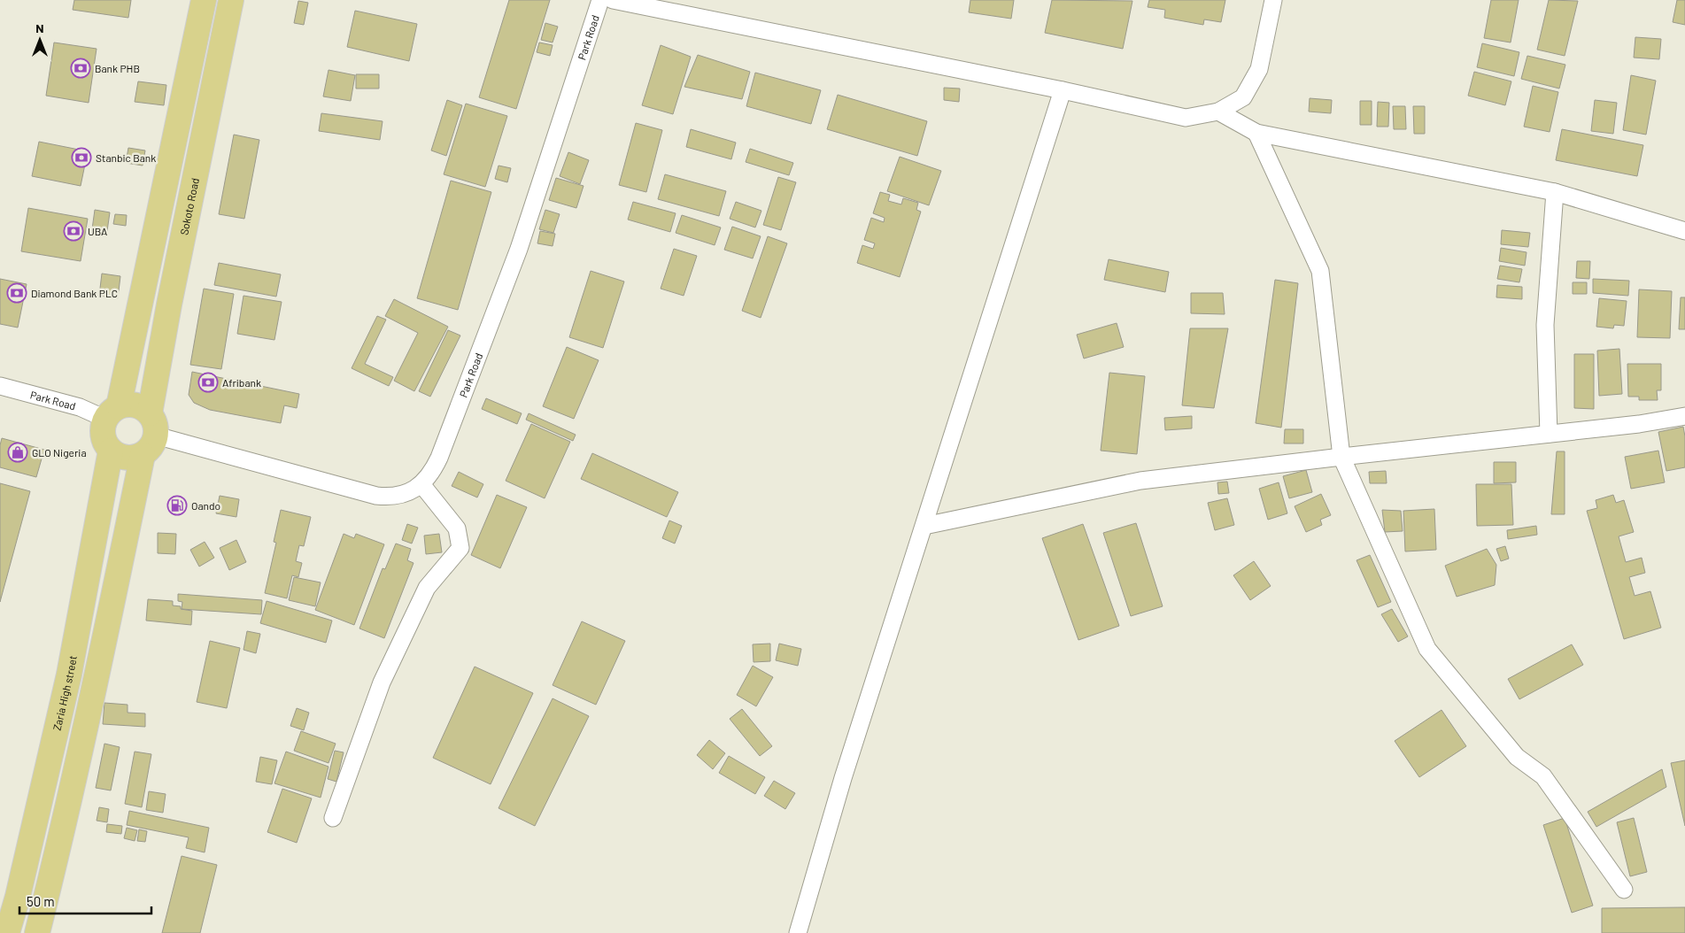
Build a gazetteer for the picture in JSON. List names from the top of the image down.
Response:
{
  "streets": {
    "main road": ["Sokoto Road", "Zaria High street"],
    "street": ["Park Road"]
  },
  "crossings": [
    ["Park Road", "Sokoto Road"],
    ["Park Road", "Zaria High street"],
    ["Sokoto Road", "Zaria High street"]
  ],
  "places": {
    "bank": [
      "Bank PHB",
      "Stanbic Bank",
      "UBA",
      "Diamond Bank PLC",
      "Afribank"
    ],
    "shop": ["GLO Nigeria"],
    "fuel station": ["Oando"]
  },
  "scale_bar": "50 m",
  "north": "top"
}
